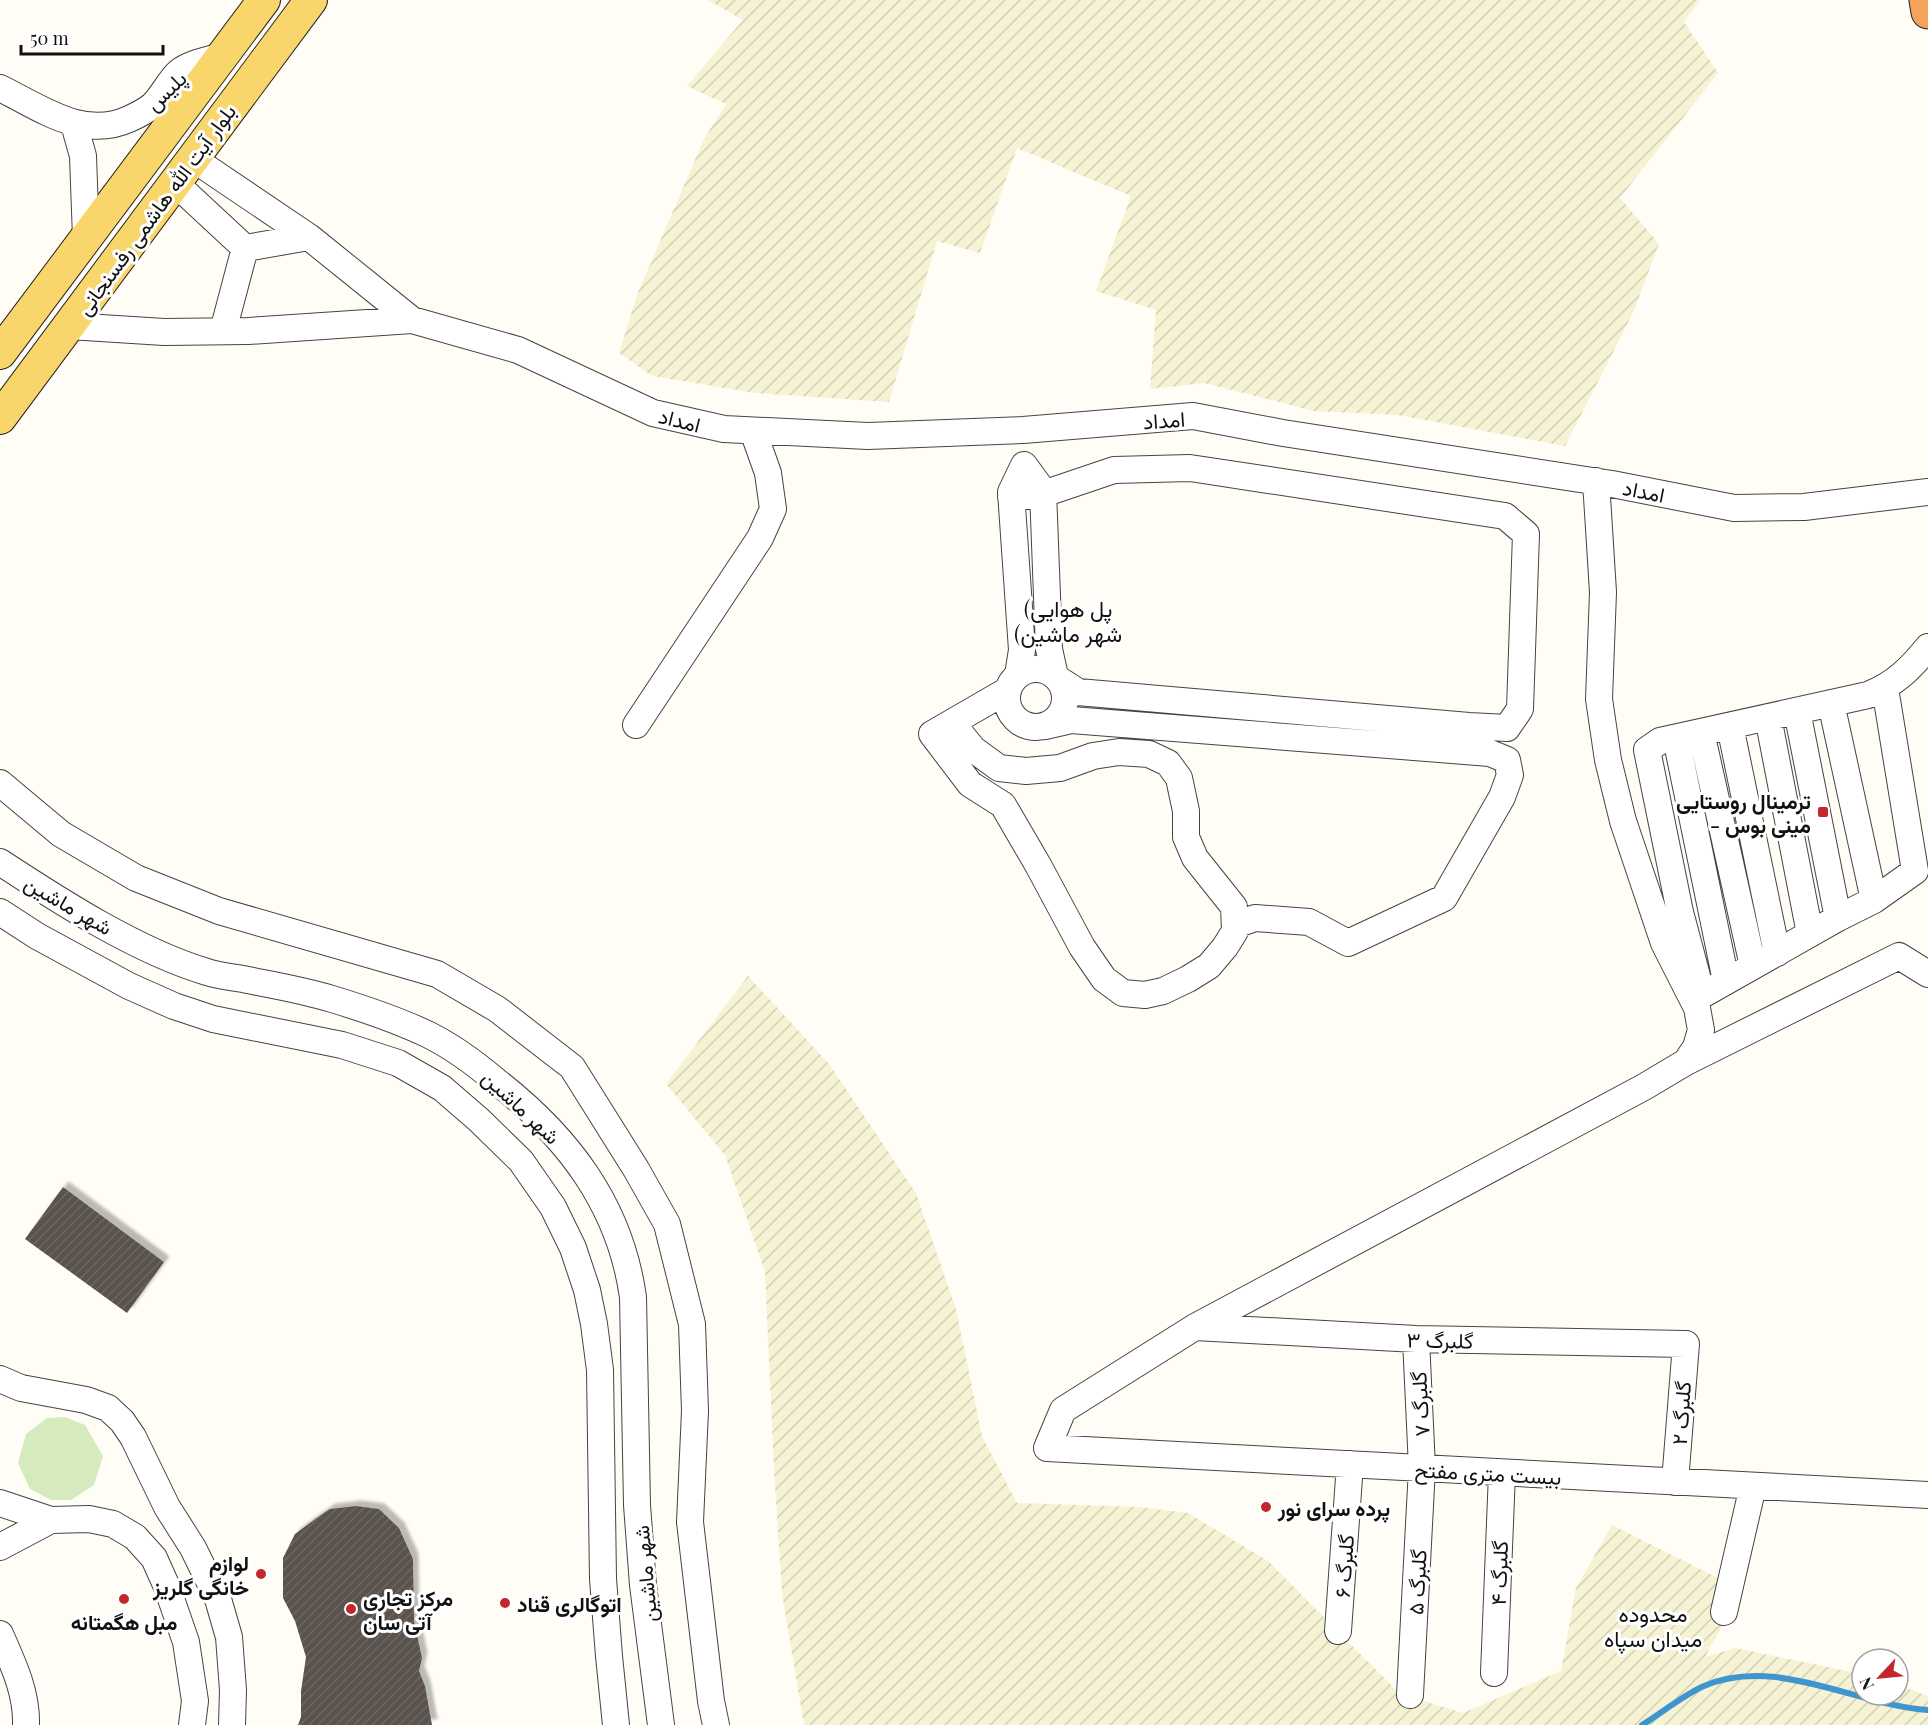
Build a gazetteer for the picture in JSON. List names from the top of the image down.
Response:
{
  "streets": {
    "main road": ["بلوار آیت الله هاشمی رفسنجانی"],
    "street": [
      "پلیس",
      "امداد",
      "شهر ماشین",
      "گلبرگ ۳",
      "گلبرگ ۷",
      "گلبرگ ۲",
      "بیست متری مفتح",
      "گلبرگ ۶",
      "گلبرگ ۴",
      "گلبرگ ۵"
    ]
  },
  "crossings": [
    ["پلیس", "بلوار آیت الله هاشمی رفسنجانی"],
    ["گلبرگ ۳", "گلبرگ ۷"],
    ["گلبرگ ۳", "گلبرگ ۲"],
    ["گلبرگ ۳", "بیست متری مفتح"],
    ["گلبرگ ۷", "بیست متری مفتح"],
    ["گلبرگ ۷", "گلبرگ ۵"],
    ["گلبرگ ۲", "بیست متری مفتح"],
    ["بیست متری مفتح", "گلبرگ ۶"],
    ["بیست متری مفتح", "گلبرگ ۴"],
    ["بیست متری مفتح", "گلبرگ ۵"]
  ],
  "districts": ["(پل هوایی (شهر ماشین", "محدوده میدان سپاه"],
  "places": {
    "transit": ["ترمینال روستایی - مینی بوس"],
    "other": [
      "پرده سرای نور",
      "لوازم خانگی گلریز",
      "مبل هگمتانه",
      "اتوگالری قناد",
      "مرکز تجاری آتی سان"
    ]
  },
  "scale_bar": "50 m",
  "north": "bottom left"
}
